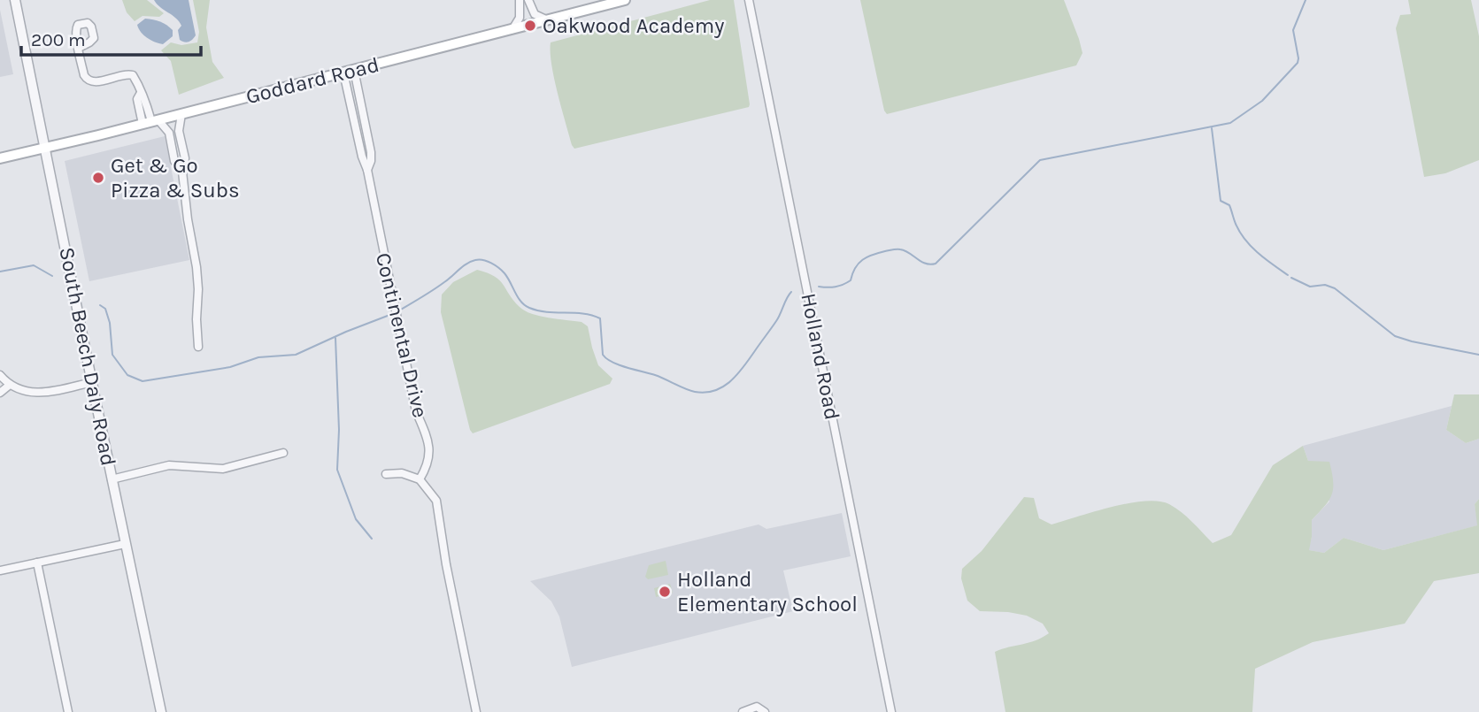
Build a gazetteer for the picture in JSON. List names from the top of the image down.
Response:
{
  "streets": {
    "main road": ["Goddard Road"],
    "street": ["Continental Drive", "South Beech Daly Road", "Holland Road"]
  },
  "crossings": [
    ["Goddard Road", "Continental Drive"],
    ["Goddard Road", "South Beech Daly Road"]
  ],
  "places": ["Oakwood Academy", "Get & Go Pizza & Subs", "Holland Elementary School"],
  "scale_bar": "200 m"
}
